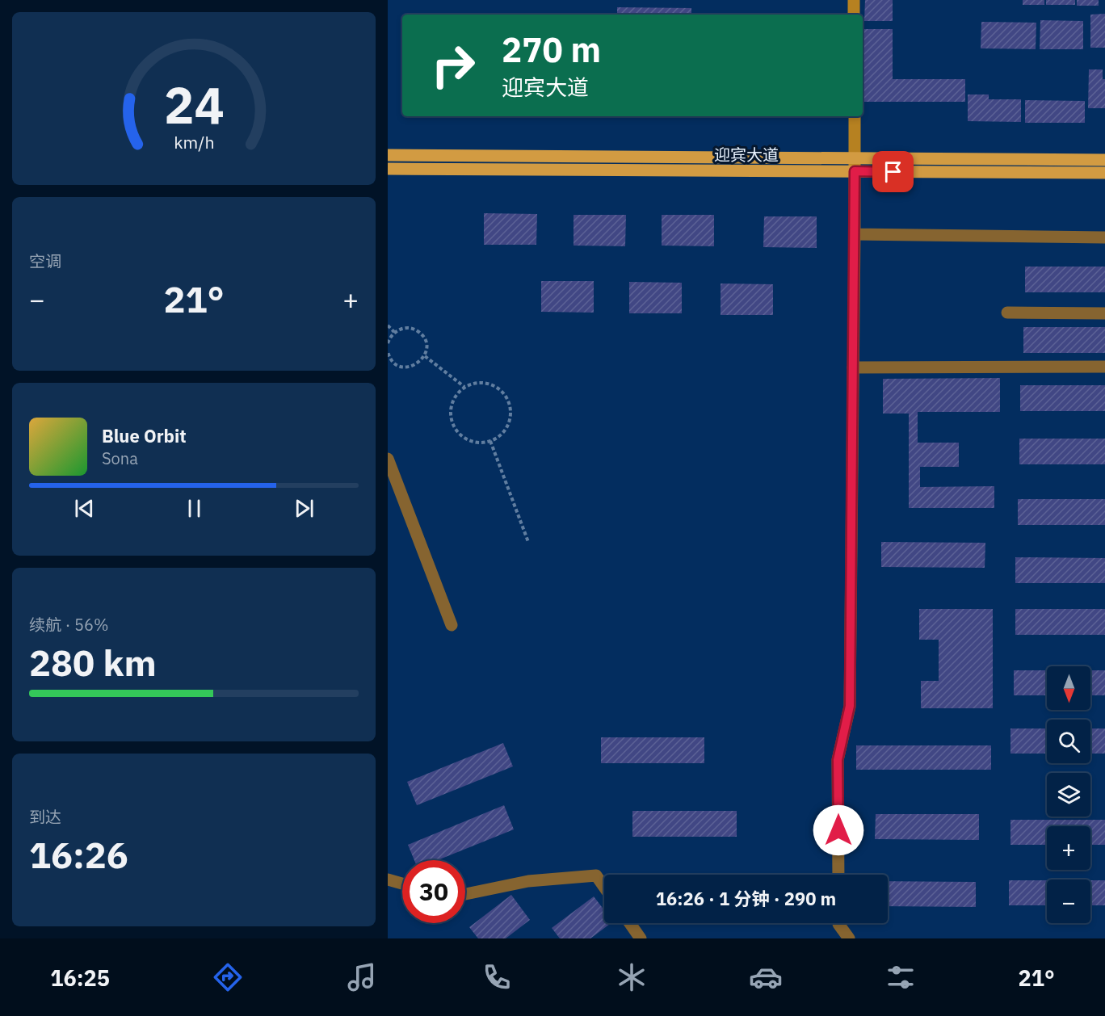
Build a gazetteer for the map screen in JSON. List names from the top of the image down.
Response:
{
  "streets": {
    "main road": ["迎宾大道"]
  },
  "north": "bottom",
  "page": {
    "turn": ["270 m", "迎宾大道"],
    "tile": [
      "空调",
      ["续航 · 56%", "280 km"],
      ["到达", "16:26"]
    ],
    "heat": ["−", "21°", "+"],
    "song": ["Blue Orbit", "Sona"],
    "map_buttons": ["+", "−"],
    "limit": "30",
    "trip": "16:26 · 1 分钟 · 290 m",
    "tabs": ["16:25", "21°"],
    "gauge": ["24", "km/h"]
  }
}
